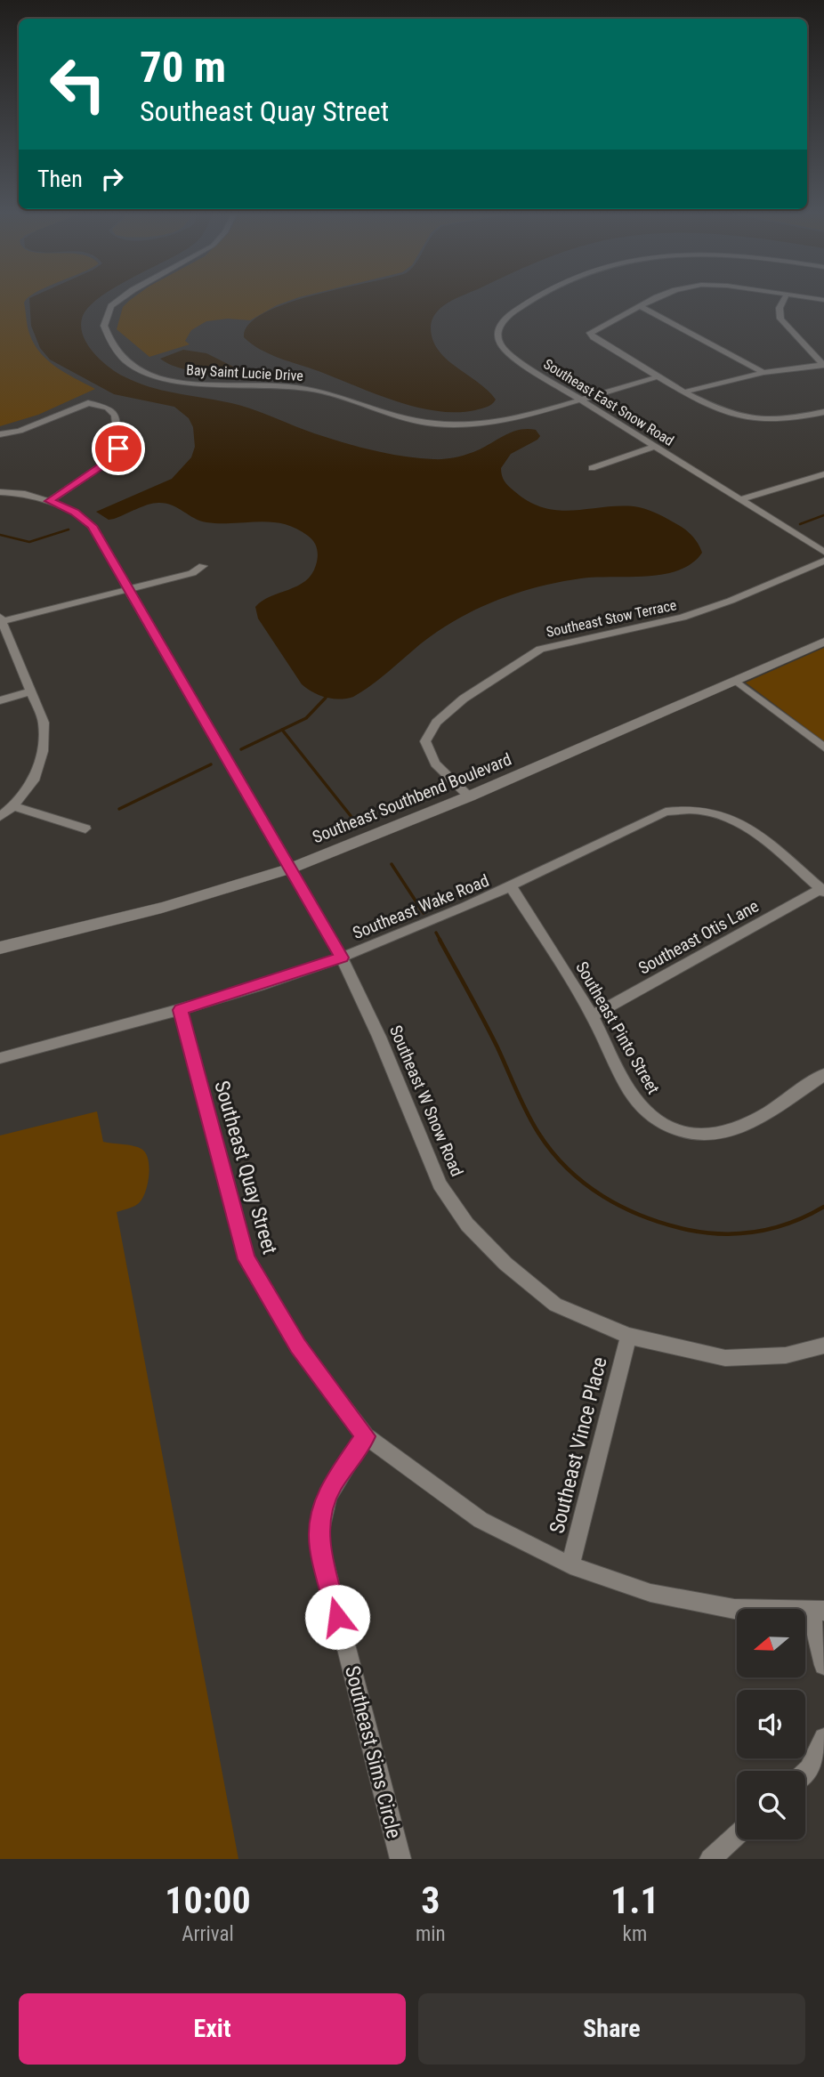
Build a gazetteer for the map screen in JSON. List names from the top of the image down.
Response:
{
  "streets": {
    "street": [
      "Bay Saint Lucie Drive",
      "Southeast East Snow Road",
      "Southeast Stow Terrace",
      "Southeast Southbend Boulevard",
      "Southeast Wake Road",
      "Southeast Otis Lane",
      "Southeast Pinto Street",
      "Southeast W Snow Road",
      "Southeast Quay Street",
      "Southeast Vince Place",
      "Southeast Sims Circle"
    ]
  },
  "crossings": [
    ["Bay Saint Lucie Drive", "Southeast East Snow Road"],
    ["Southeast Stow Terrace", "Southeast Southbend Boulevard"],
    ["Southeast Southbend Boulevard", "Southeast W Snow Road"],
    ["Southeast Wake Road", "Southeast Otis Lane"],
    ["Southeast Wake Road", "Southeast Pinto Street"],
    ["Southeast Wake Road", "Southeast W Snow Road"],
    ["Southeast Wake Road", "Southeast Quay Street"],
    ["Southeast Otis Lane", "Southeast Pinto Street"],
    ["Southeast W Snow Road", "Southeast Vince Place"],
    ["Southeast Quay Street", "Southeast Vince Place"],
    ["Southeast Quay Street", "Southeast Sims Circle"]
  ],
  "north": "left",
  "page": {
    "turn": ["70 m", "Southeast Quay Street"],
    "then": "Then",
    "eta": [
      "10:00",
      "Arrival",
      "3",
      "min",
      "1.1",
      "km"
    ],
    "buttons": ["Exit", "Share"]
  }
}
